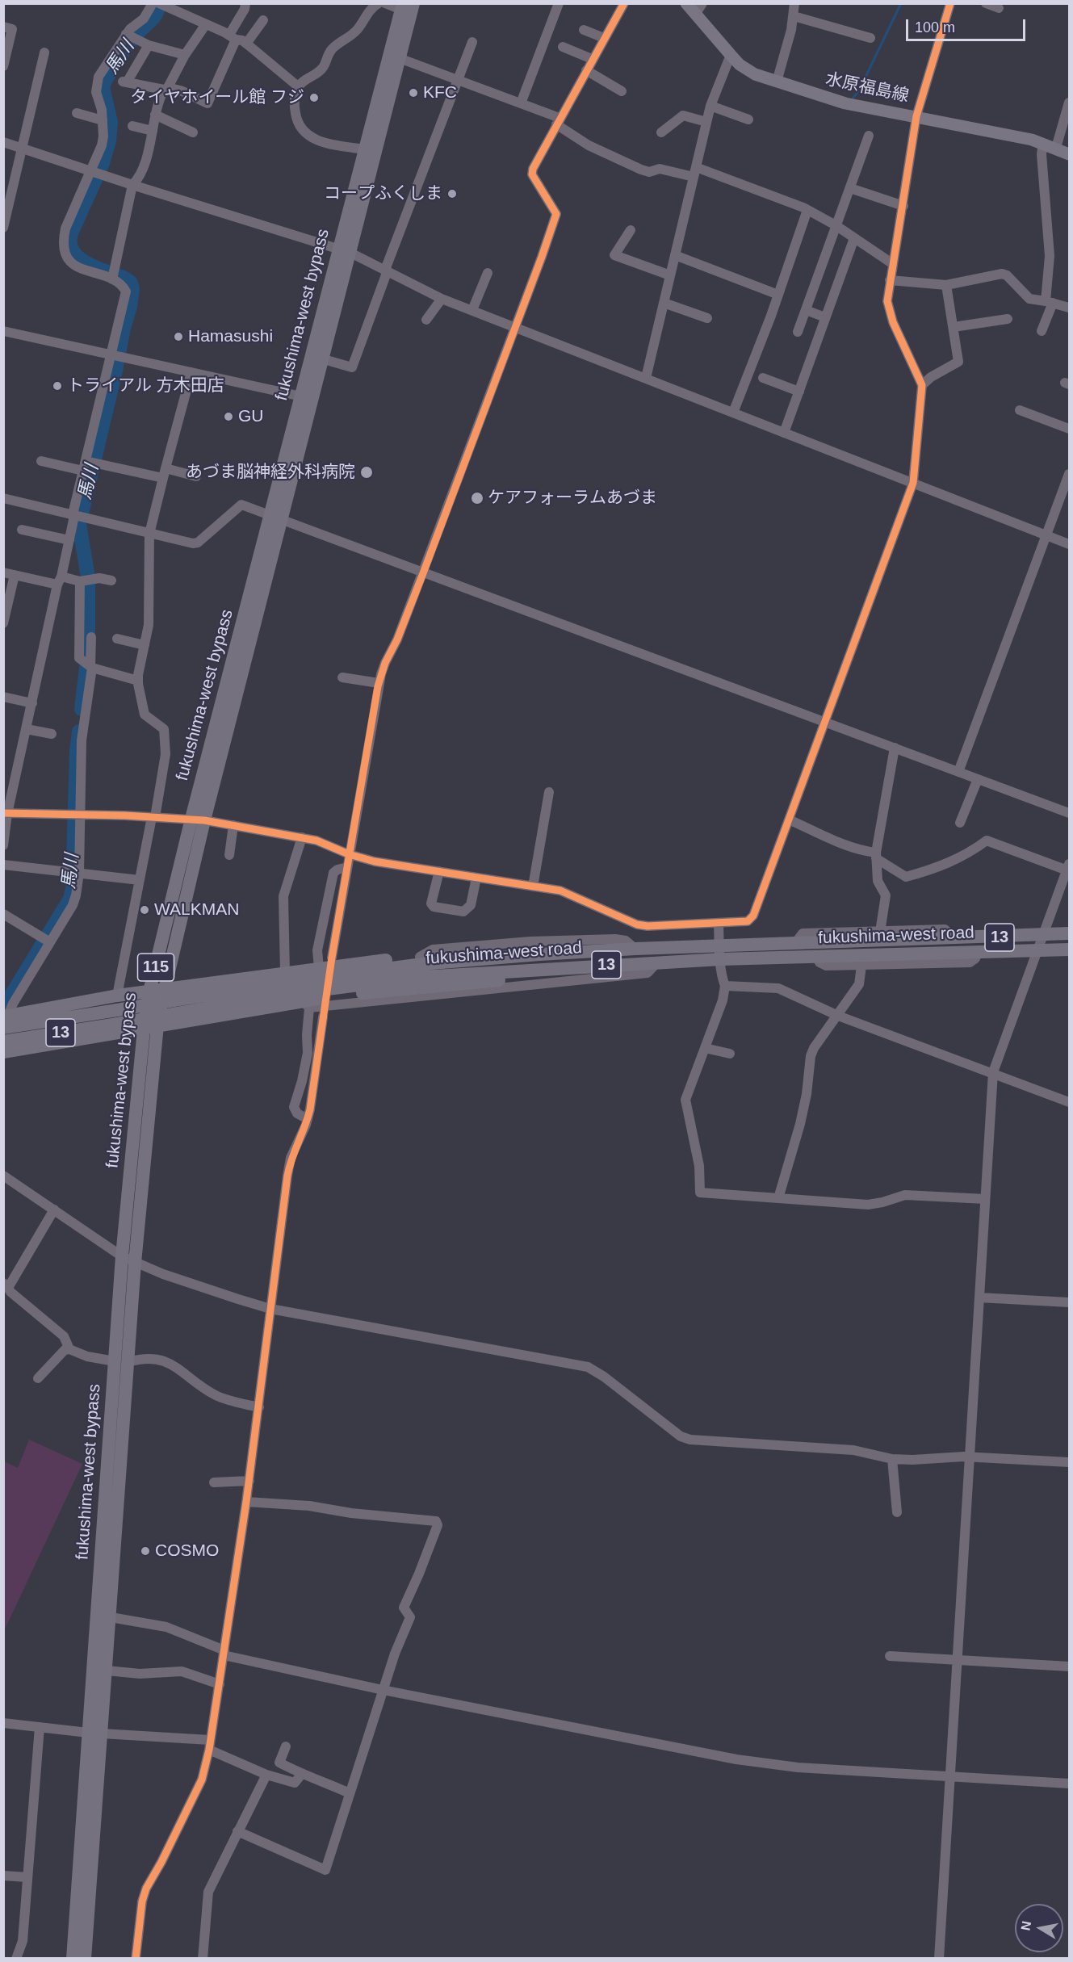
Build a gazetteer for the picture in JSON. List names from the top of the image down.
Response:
{
  "streets": {
    "highway": [
      "fukushima-west bypass",
      "fukushima-west road",
      "13",
      "115"
    ],
    "main road": ["水原福島線"]
  },
  "water": ["馬川"],
  "places": [
    "KFC",
    "タイヤホイール館 フジ",
    "コープふくしま",
    "Hamasushi",
    "トライアル 方木田店",
    "GU",
    "あづま脳神経外科病院",
    "ケアフォーラムあづま",
    "WALKMAN",
    "COSMO"
  ],
  "scale_bar": "100 m",
  "north": "left"
}
